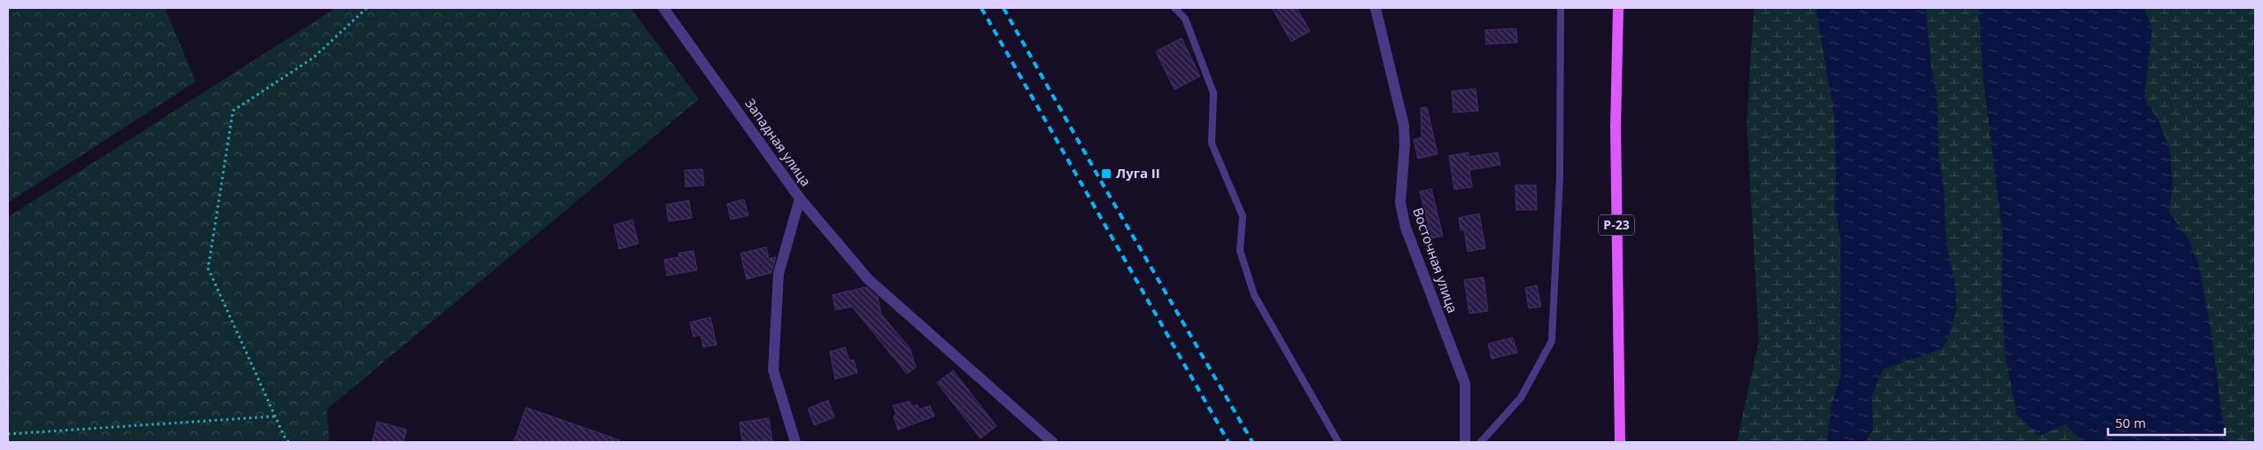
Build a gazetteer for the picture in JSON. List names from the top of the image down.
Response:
{
  "streets": {
    "main road": ["Р-23"],
    "street": ["Западная улица", "Восточная улица"]
  },
  "places": {
    "transit": ["Луга II"]
  },
  "scale_bar": "50 m"
}
